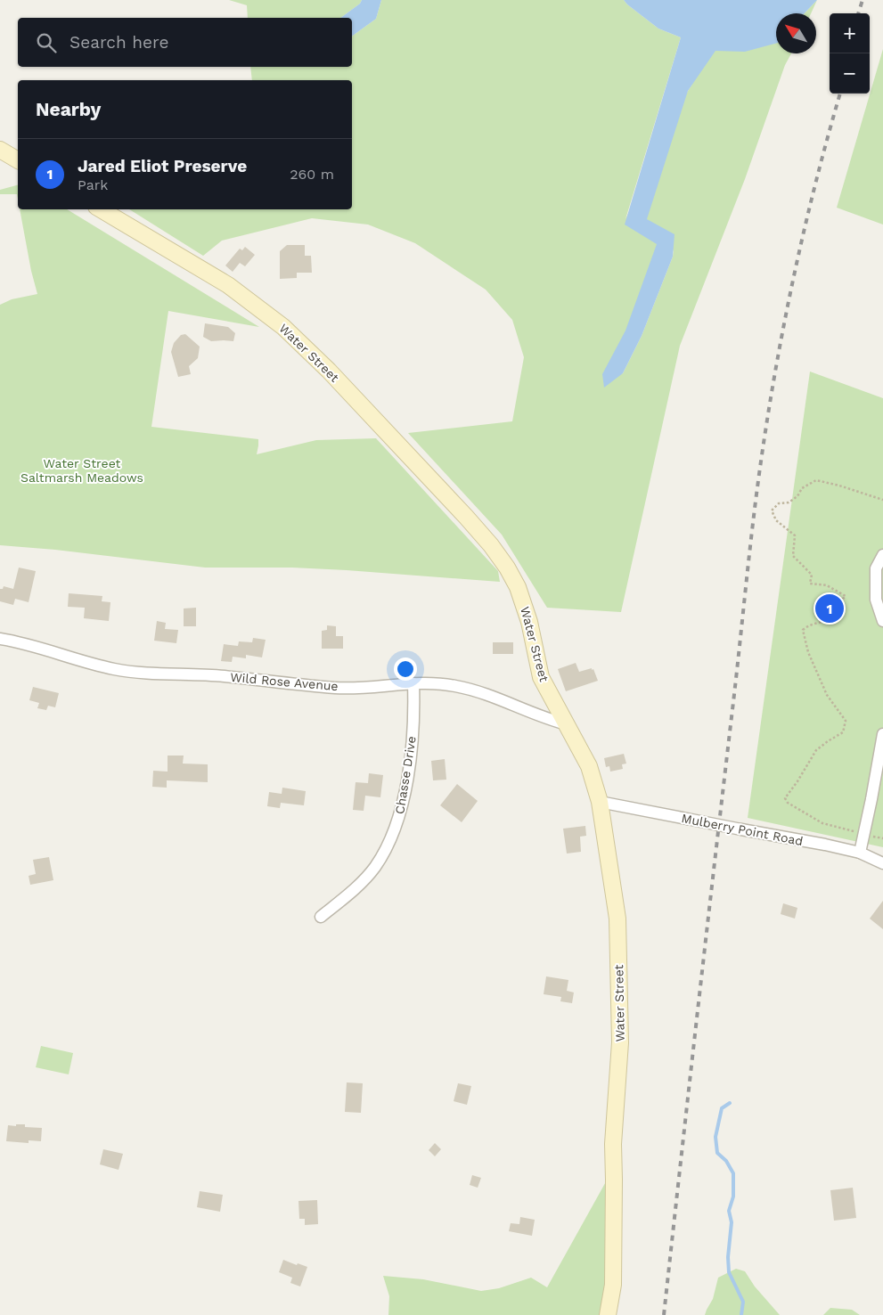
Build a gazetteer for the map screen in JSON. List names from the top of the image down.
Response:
{
  "streets": {
    "main road": ["Water Street"],
    "street": ["Wild Rose Avenue", "Chasse Drive", "Mulberry Point Road"]
  },
  "crossings": [
    ["Water Street", "Wild Rose Avenue"],
    ["Water Street", "Mulberry Point Road"],
    ["Wild Rose Avenue", "Chasse Drive"]
  ],
  "parks": ["Water Street Saltmarsh Meadows"],
  "north": "top left",
  "page": {
    "map_buttons": ["+", "−"],
    "search": "Search here",
    "heading": "Nearby",
    "list": [
      {
        "mark": "1",
        "name": "Jared Eliot Preserve",
        "note": "Park",
        "value": "260 m"
      }
    ],
    "pins": "1"
  }
}
